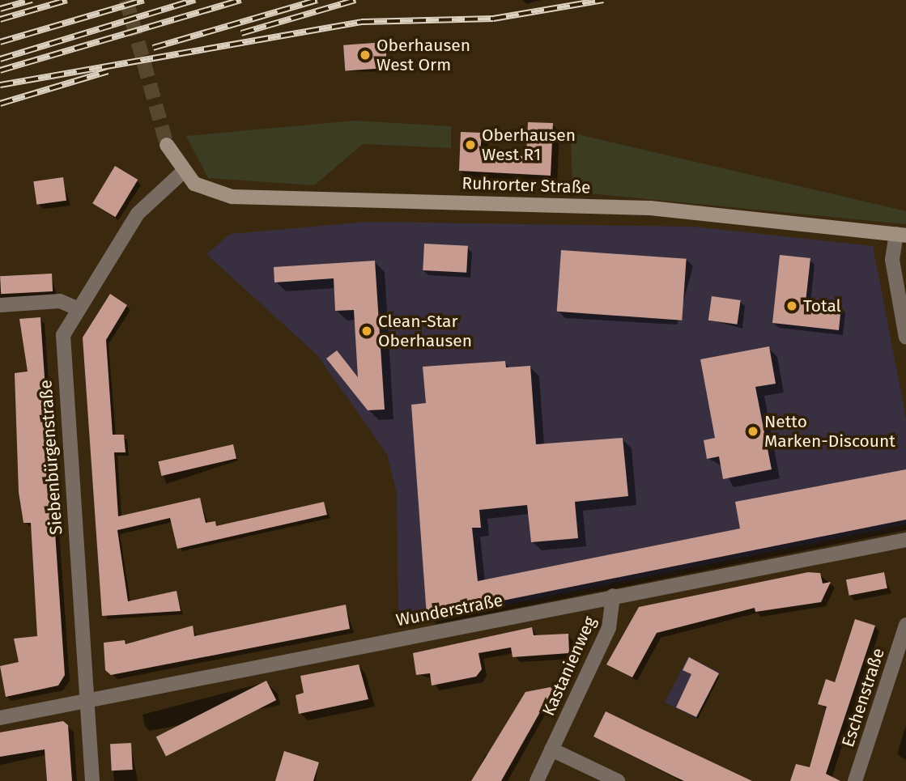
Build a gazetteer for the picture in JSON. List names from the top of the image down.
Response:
{
  "streets": {
    "main road": ["Ruhrorter Straße"],
    "street": [
      "Siebenbürgenstraße",
      "Wunderstraße",
      "Kastanienweg",
      "Eschenstraße"
    ]
  },
  "crossings": [
    ["Ruhrorter Straße", "Siebenbürgenstraße"],
    ["Siebenbürgenstraße", "Wunderstraße"],
    ["Wunderstraße", "Kastanienweg"]
  ],
  "places": [
    "Oberhausen West Orm",
    "Oberhausen West R1",
    "Total",
    "Clean-Star Oberhausen",
    "Netto Marken-Discount"
  ]
}
